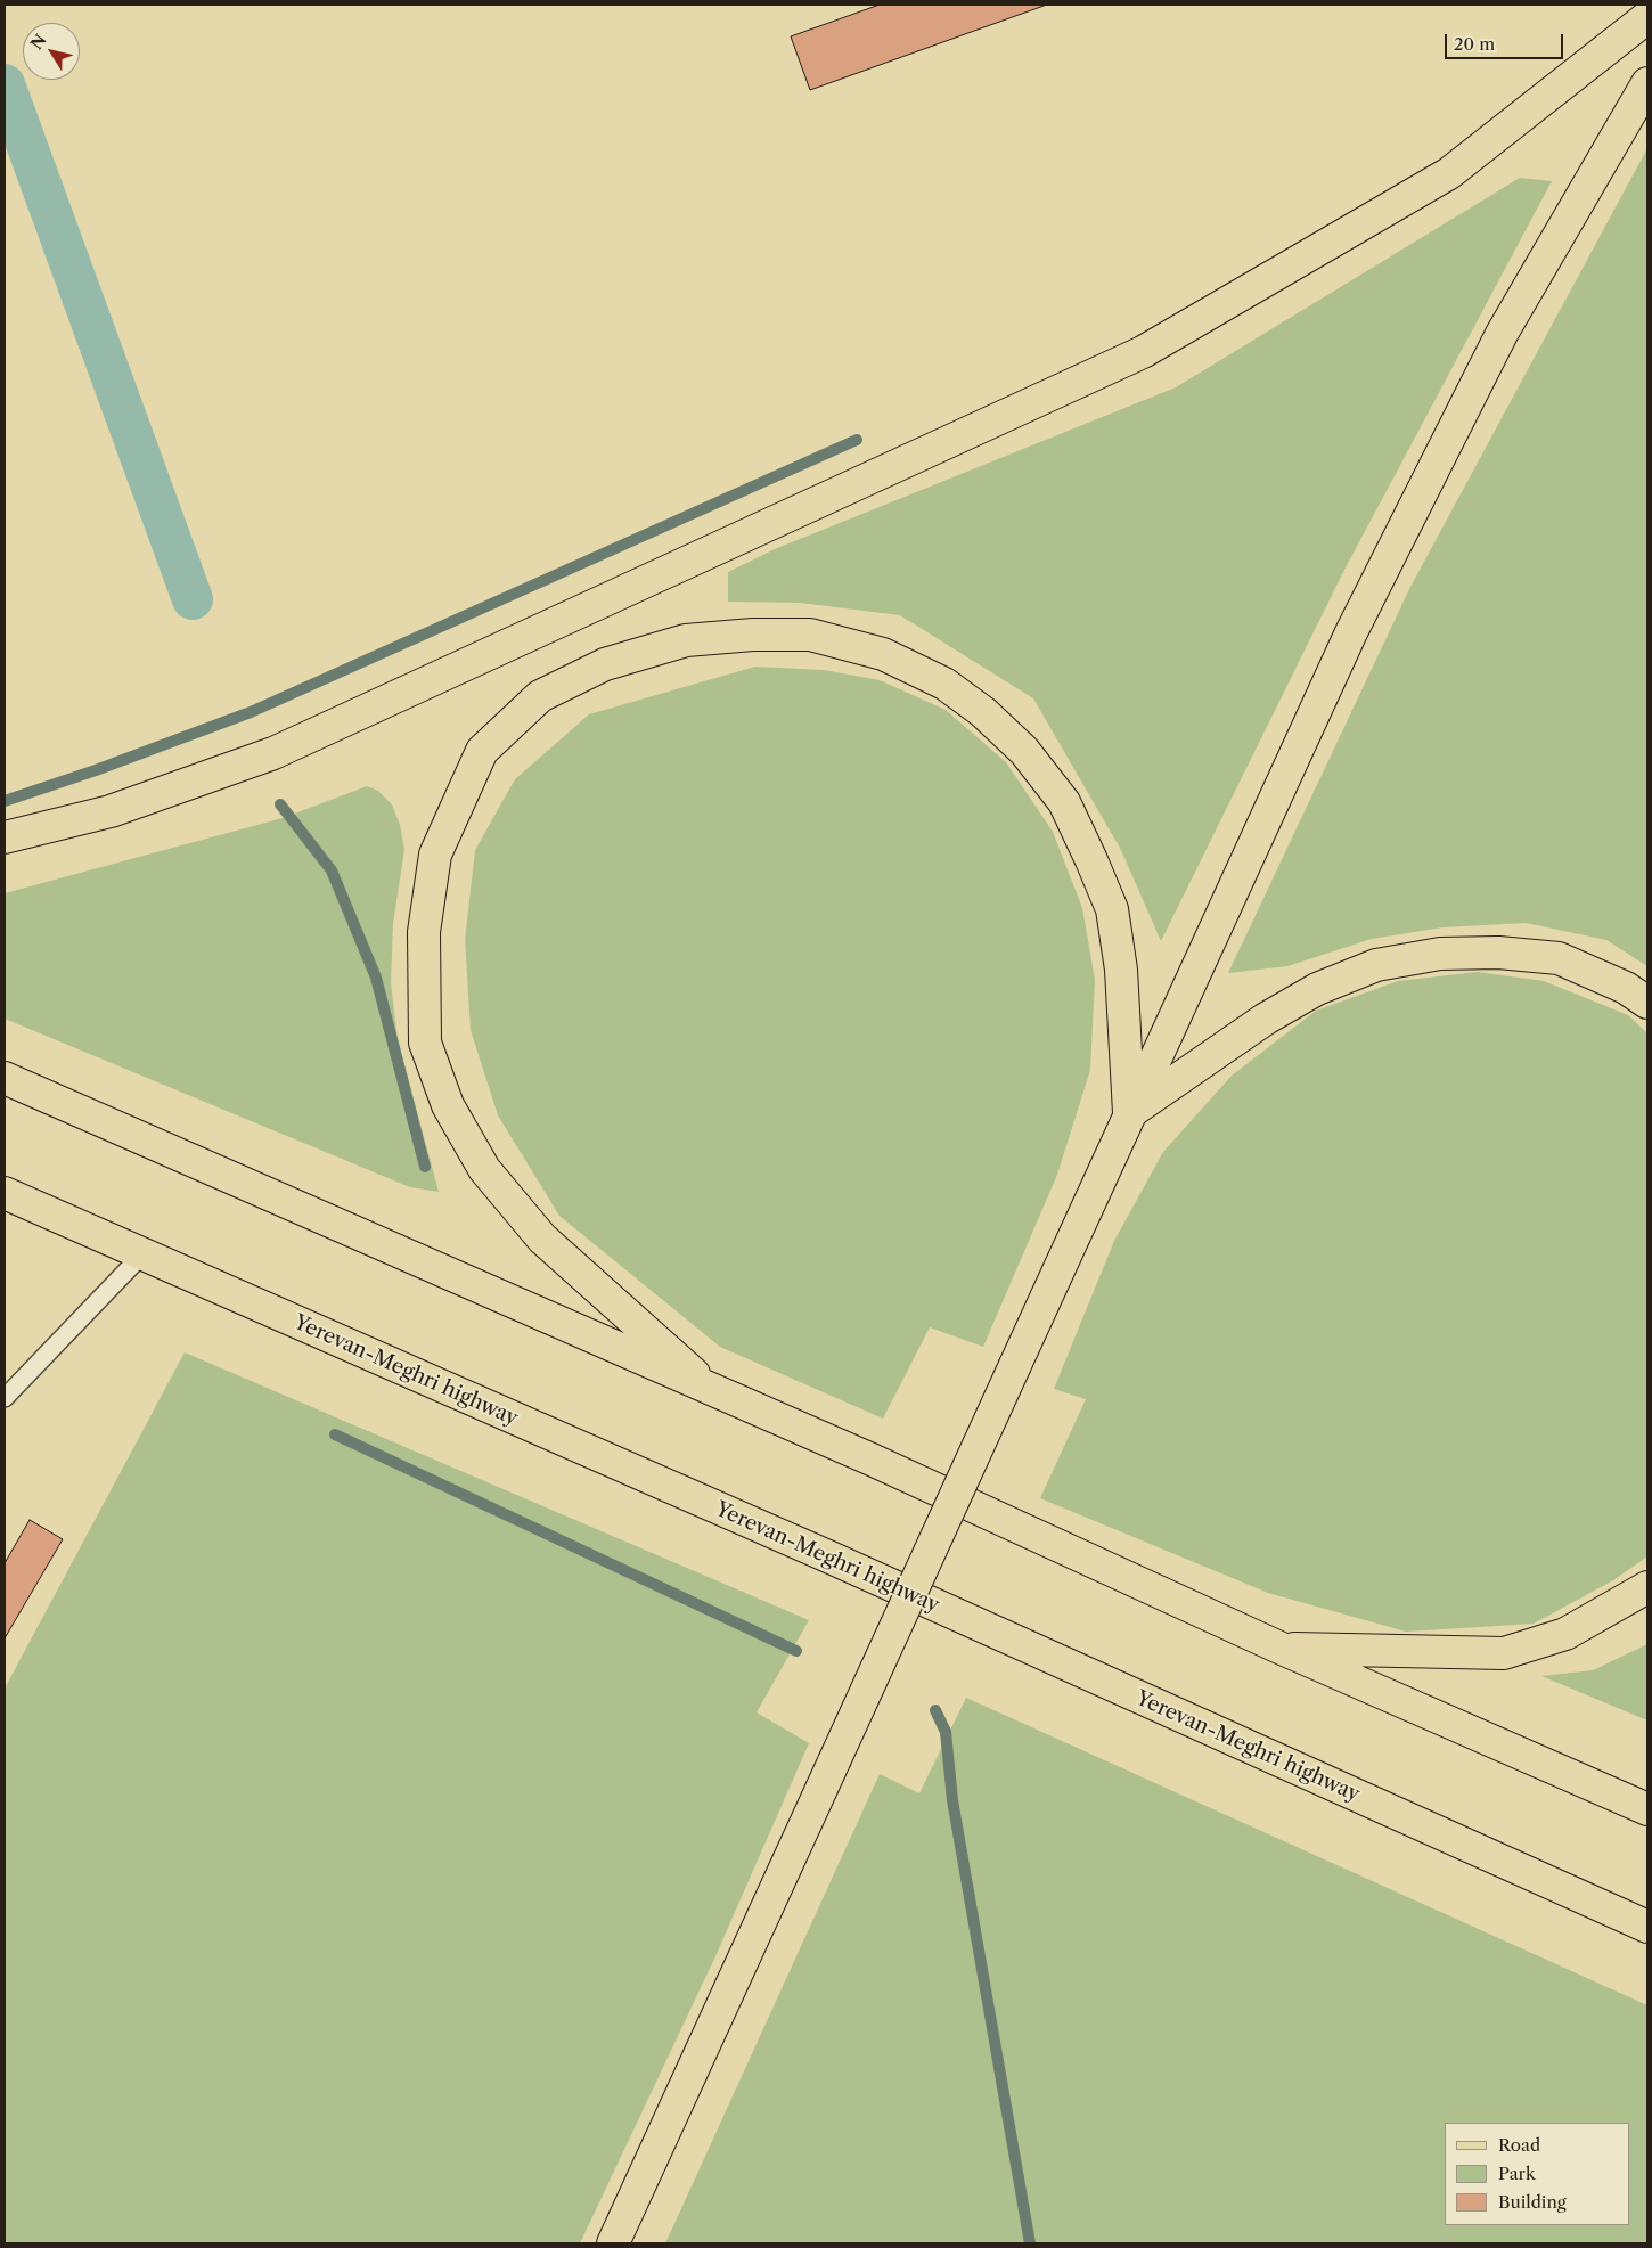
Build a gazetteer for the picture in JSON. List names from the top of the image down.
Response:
{
  "streets": {
    "main road": ["Yerevan-Meghri highway"]
  },
  "legend": ["Road", "Park", "Building"],
  "scale_bar": "20 m",
  "north": "top left"
}
